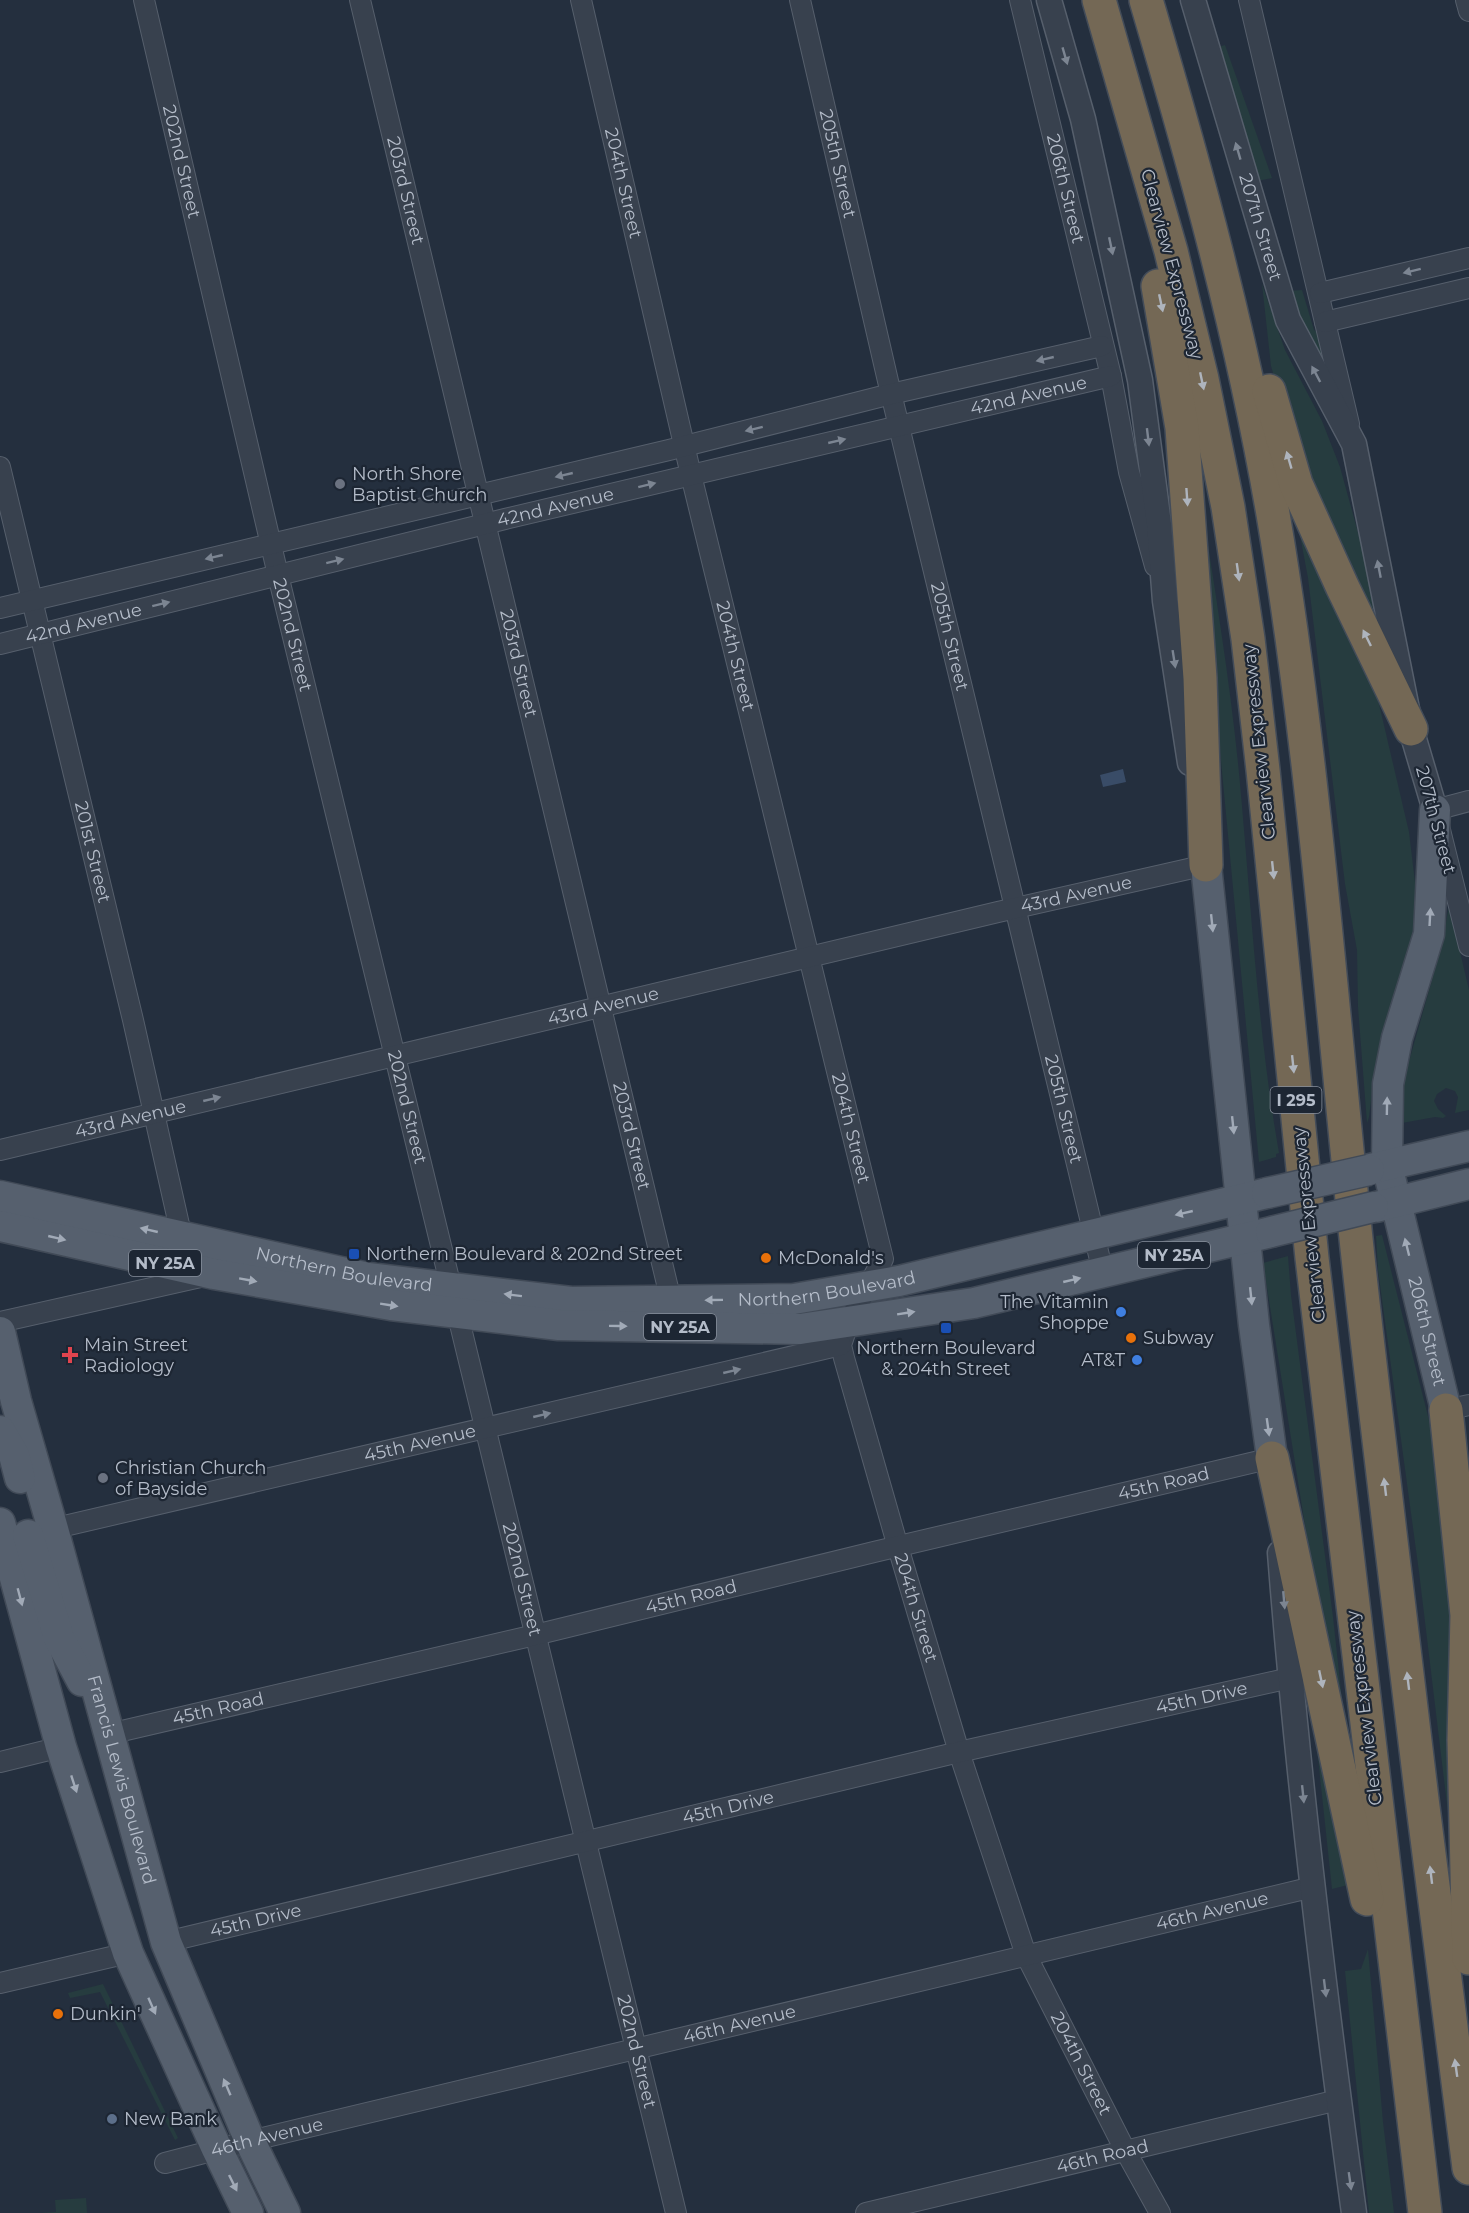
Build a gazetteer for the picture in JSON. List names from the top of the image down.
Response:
{
  "streets": {
    "highway": ["Clearview Expressway", "I 295"],
    "main road": [
      "206th Street",
      "NY 25A",
      "Northern Boulevard",
      "Francis Lewis Boulevard"
    ],
    "street": [
      "202nd Street",
      "205th Street",
      "204th Street",
      "203rd Street",
      "207th Street",
      "42nd Avenue",
      "201st Street",
      "43rd Avenue",
      "45th Avenue",
      "45th Road",
      "45th Drive",
      "46th Avenue",
      "46th Road"
    ]
  },
  "crossings": [
    ["202nd Street", "42nd Avenue"],
    ["202nd Street", "43rd Avenue"],
    ["202nd Street", "Northern Boulevard"],
    ["202nd Street", "45th Avenue"],
    ["202nd Street", "45th Road"],
    ["202nd Street", "45th Drive"],
    ["202nd Street", "46th Avenue"],
    ["205th Street", "42nd Avenue"],
    ["205th Street", "43rd Avenue"],
    ["205th Street", "Northern Boulevard"],
    ["204th Street", "42nd Avenue"],
    ["204th Street", "43rd Avenue"],
    ["204th Street", "Northern Boulevard"],
    ["204th Street", "45th Avenue"],
    ["204th Street", "45th Road"],
    ["204th Street", "45th Drive"],
    ["204th Street", "46th Avenue"],
    ["204th Street", "46th Road"],
    ["206th Street", "207th Street"],
    ["206th Street", "42nd Avenue"],
    ["206th Street", "Northern Boulevard"],
    ["203rd Street", "42nd Avenue"],
    ["203rd Street", "43rd Avenue"],
    ["203rd Street", "Northern Boulevard"],
    ["42nd Avenue", "201st Street"],
    ["201st Street", "43rd Avenue"],
    ["201st Street", "Northern Boulevard"],
    ["Northern Boulevard", "45th Avenue"],
    ["45th Avenue", "Francis Lewis Boulevard"],
    ["45th Road", "Francis Lewis Boulevard"],
    ["45th Drive", "Francis Lewis Boulevard"],
    ["Francis Lewis Boulevard", "46th Avenue"]
  ],
  "one_way": ["206th Street", "45th Avenue"],
  "places": {
    "other": [
      "North Shore Baptist Church",
      "McDonald's",
      "The Vitamin Shoppe",
      "Subway",
      "AT&T",
      "Christian Church of Bayside",
      "Dunkin'",
      "New Bank"
    ],
    "transit": ["Northern Boulevard & 202nd Street", "Northern Boulevard & 204th Street"],
    "health": ["Main Street Radiology"]
  }
}
